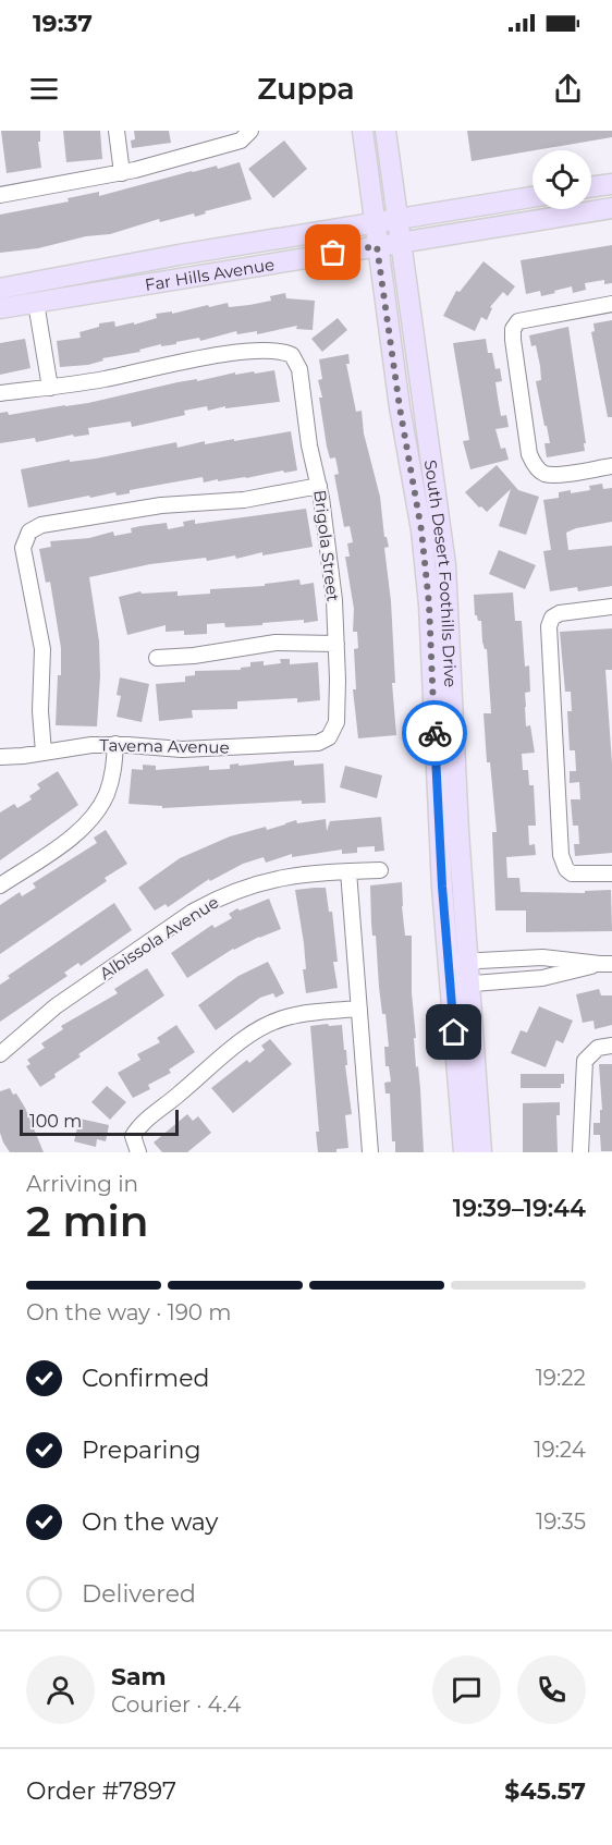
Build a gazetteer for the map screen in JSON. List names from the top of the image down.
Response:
{
  "streets": {
    "main road": ["Far Hills Avenue", "South Desert Foothills Drive"],
    "street": ["Brigola Street", "Tavema Avenue", "Albissola Avenue"]
  },
  "crossings": [
    ["Far Hills Avenue", "South Desert Foothills Drive"],
    ["Brigola Street", "Tavema Avenue"]
  ],
  "scale_bar": "100 m",
  "page": {
    "status": "19:37",
    "header": "Zuppa",
    "scale": "100 m",
    "heading": ["2 min", "Arriving in", "19:39–19:44"],
    "panel": [
      "Sam",
      "Courier · 4.4",
      "Order #7897",
      "$45.57"
    ],
    "bar": "On the way · 190 m",
    "list": [
      ["Confirmed", "19:22"],
      ["Preparing", "19:24"],
      ["On the way", "19:35"],
      "Delivered"
    ]
  }
}
